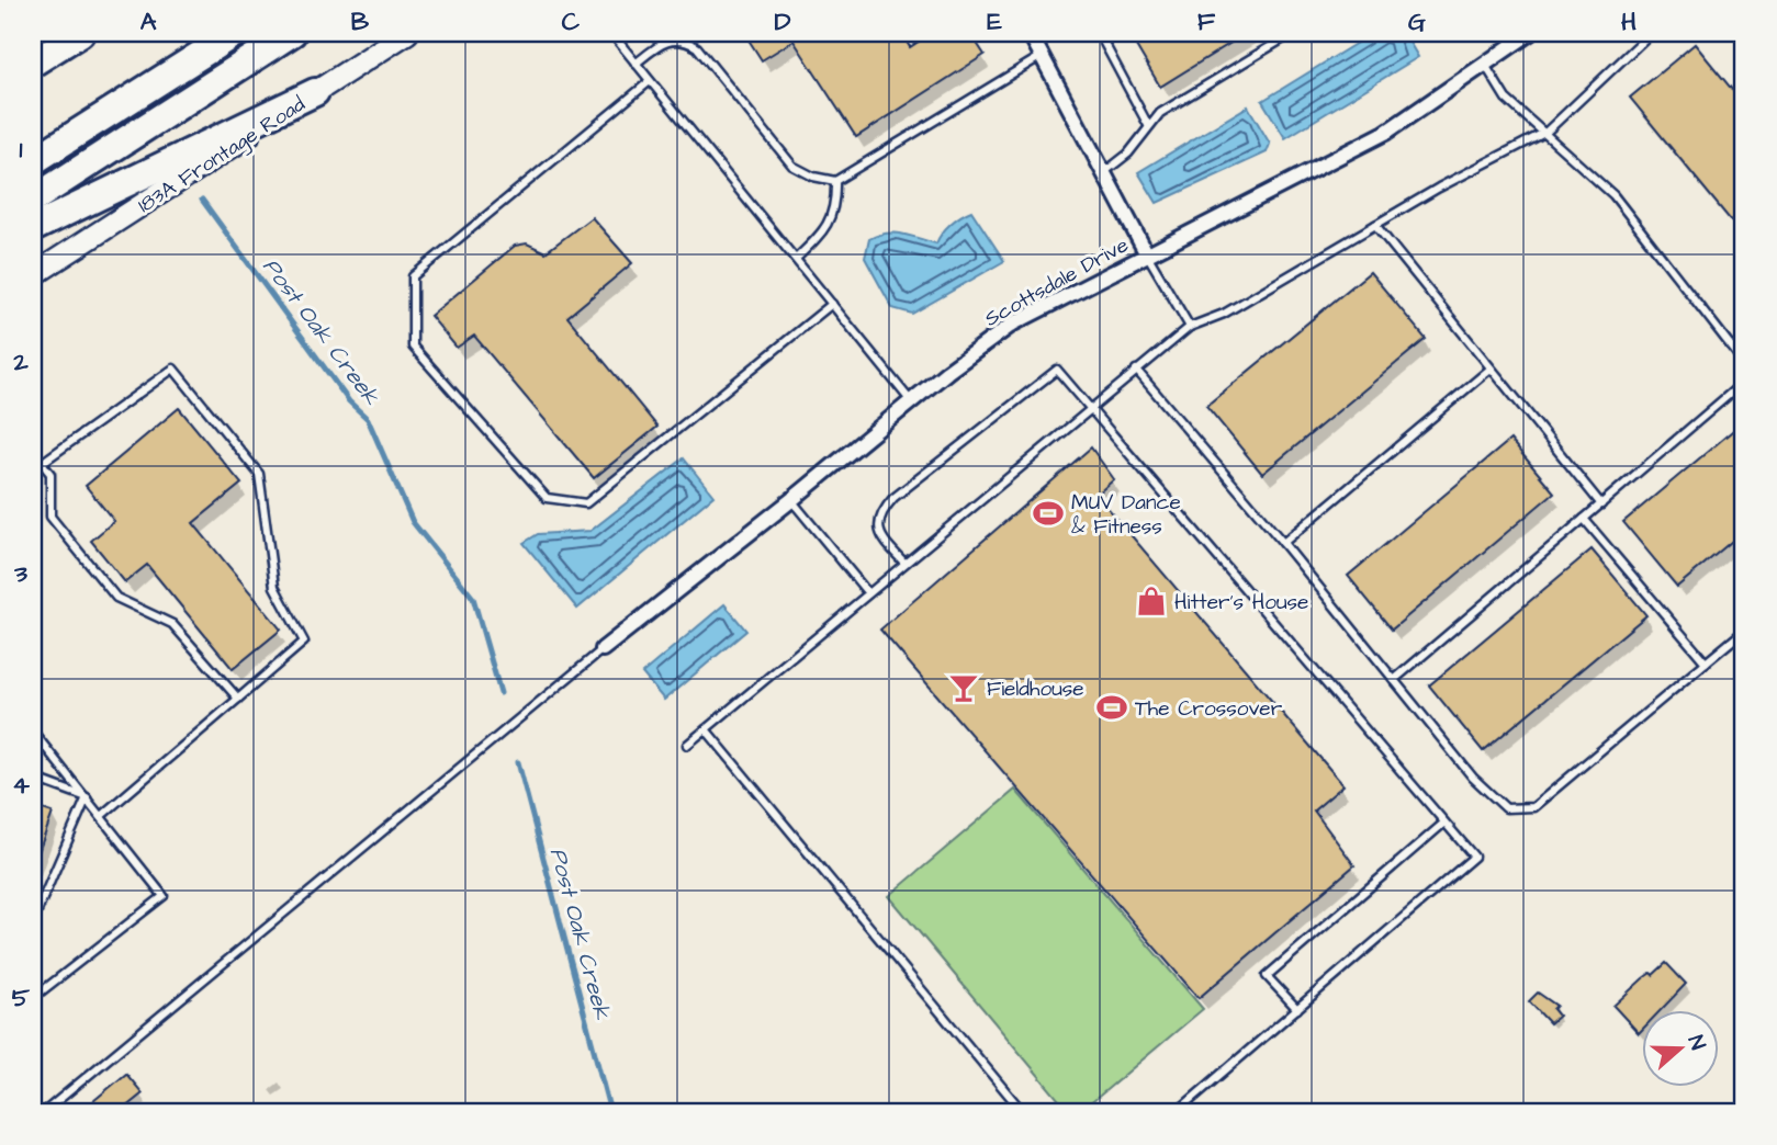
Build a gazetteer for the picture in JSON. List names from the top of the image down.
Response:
{
  "streets": {
    "main road": ["183A Frontage Road"],
    "street": ["Scottsdale Drive"]
  },
  "water": ["Post Oak Creek"],
  "places": {
    "sports": ["MUV Dance & Fitness", "The Crossover"],
    "shop": ["Hitter's House"],
    "bar": ["Fieldhouse"]
  },
  "north": "right",
  "grid": {
    "columns": [
      "A",
      "B",
      "C",
      "D",
      "E",
      "F",
      "G",
      "H"
    ],
    "rows": [
      "1",
      "2",
      "3",
      "4",
      "5"
    ]
  }
}
